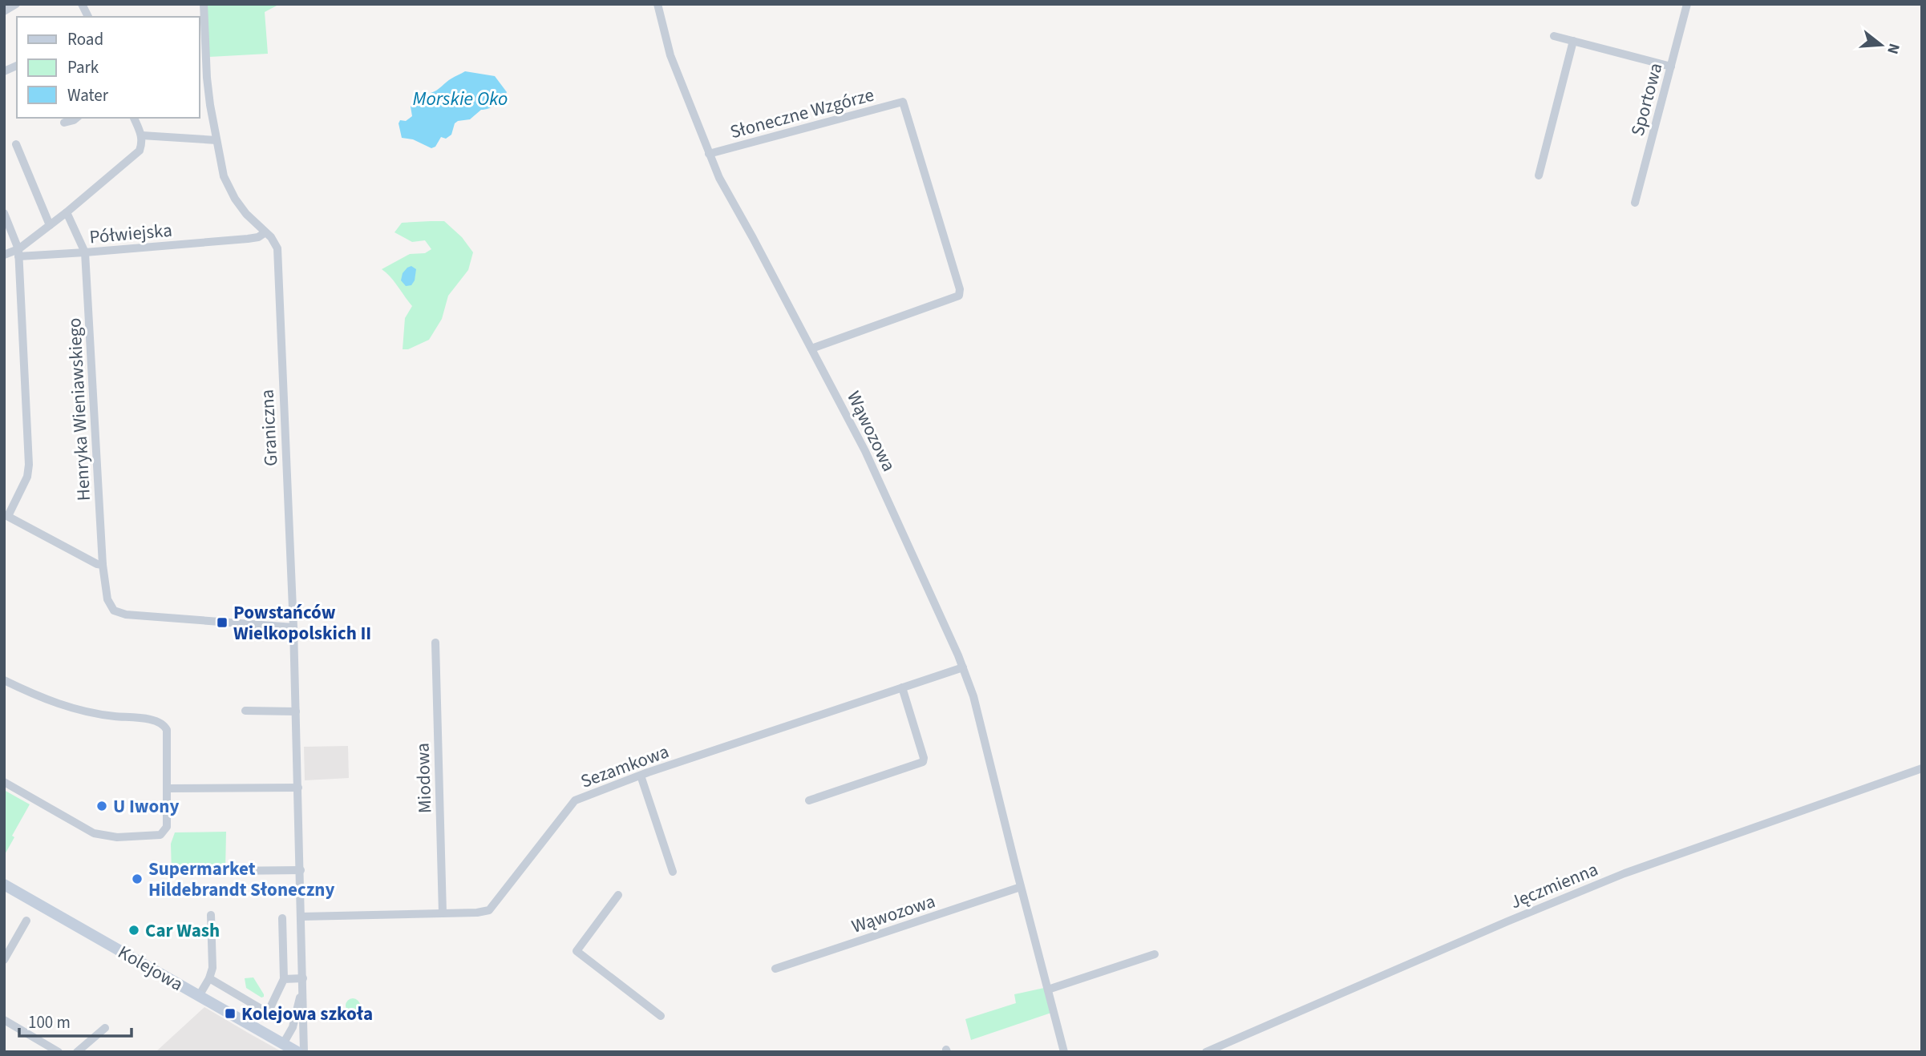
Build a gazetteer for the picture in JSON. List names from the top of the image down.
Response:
{
  "streets": {
    "street": [
      "Sportowa",
      "Słoneczne Wzgórze",
      "Półwiejska",
      "Henryka Wieniawskiego",
      "Graniczna",
      "Wąwozowa",
      "Sezamkowa",
      "Miodowa",
      "Jęczmienna",
      "Kolejowa"
    ]
  },
  "crossings": [
    ["Słoneczne Wzgórze", "Wąwozowa"],
    ["Półwiejska", "Henryka Wieniawskiego"],
    ["Półwiejska", "Graniczna"],
    ["Henryka Wieniawskiego", "Graniczna"],
    ["Graniczna", "Sezamkowa"],
    ["Graniczna", "Kolejowa"],
    ["Wąwozowa", "Sezamkowa"],
    ["Sezamkowa", "Miodowa"]
  ],
  "water": ["Morskie Oko"],
  "places": {
    "transit": ["Powstańców Wielkopolskich II", "Kolejowa szkoła"],
    "other": ["U Iwony", "Supermarket Hildebrandt Słoneczny", "Car Wash"]
  },
  "legend": ["Road", "Park", "Water"],
  "scale_bar": "100 m",
  "north": "right"
}
